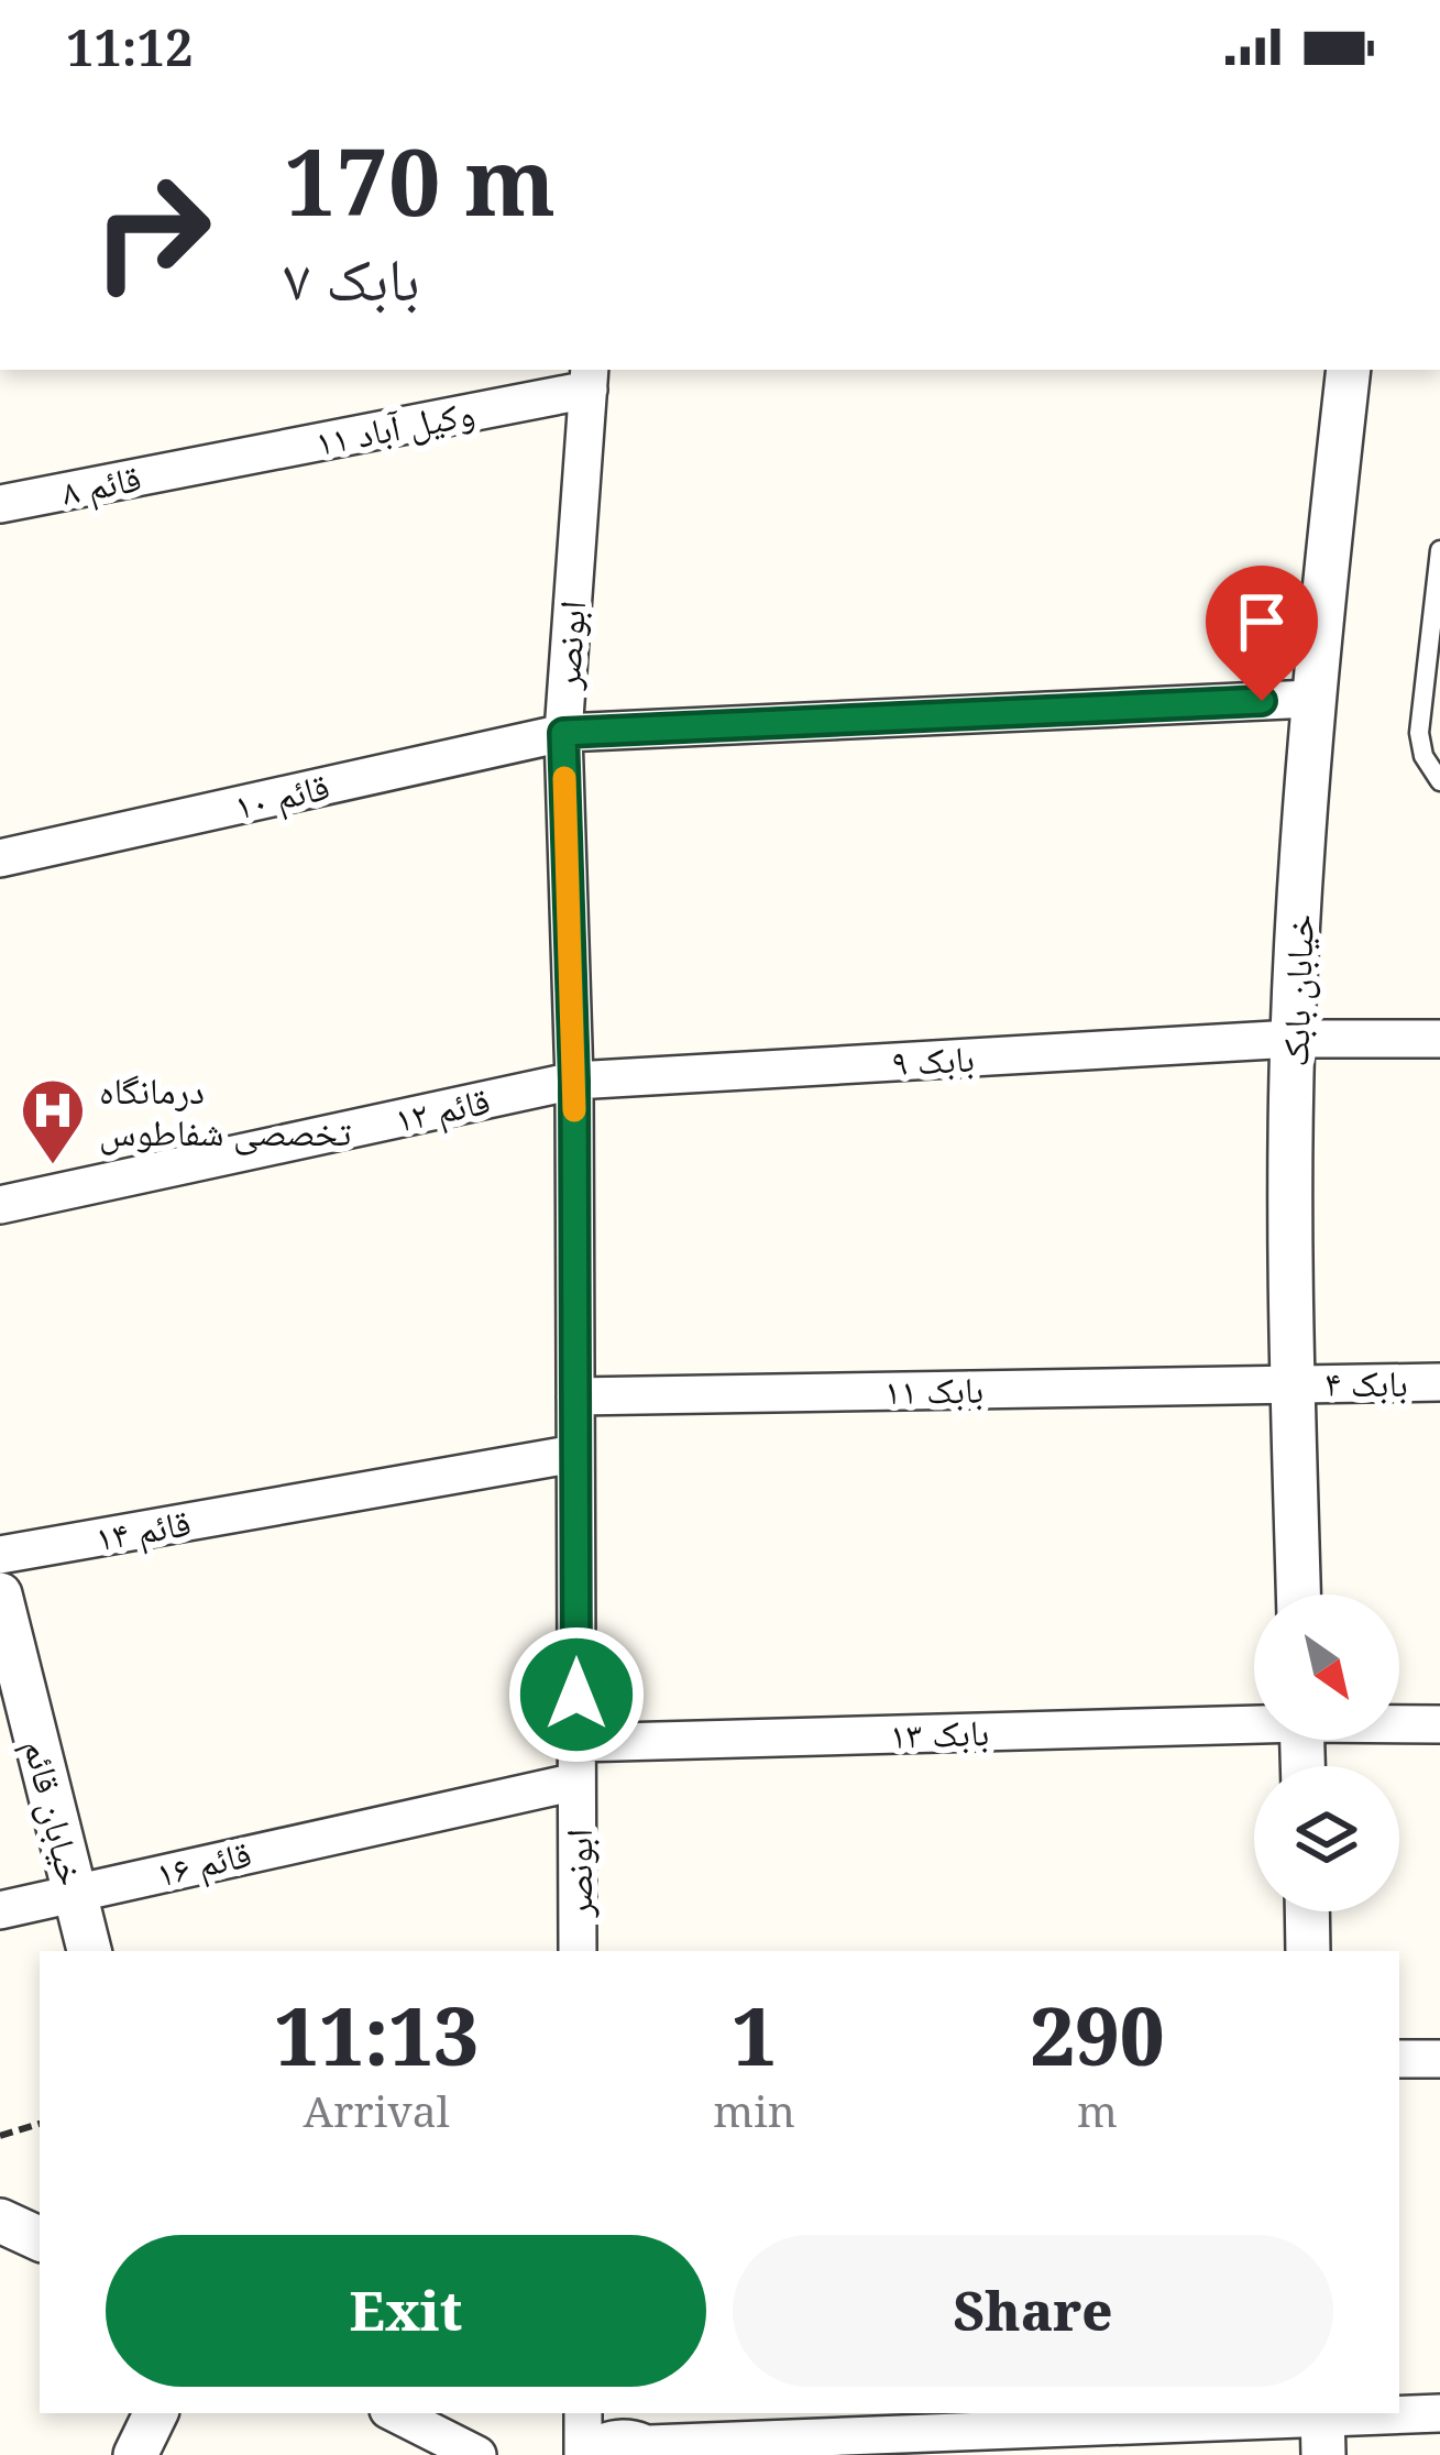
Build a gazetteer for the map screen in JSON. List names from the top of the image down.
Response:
{
  "streets": {
    "street": [
      "وکیل آباد ۱۱",
      "قائم ۸",
      "ابونصر",
      "قائم ۱۰",
      "خیابان بابک",
      "بابک ۹",
      "قائم ۱۲",
      "بابک ۴",
      "بابک ۱۱",
      "قائم ۱۴",
      "بابک ۱۳",
      "خیابان قائم",
      "قائم ۱۶"
    ]
  },
  "crossings": [
    ["وکیل آباد ۱۱", "قائم ۸"],
    ["وکیل آباد ۱۱", "ابونصر"],
    ["ابونصر", "قائم ۱۰"],
    ["ابونصر", "بابک ۹"],
    ["ابونصر", "قائم ۱۲"],
    ["ابونصر", "بابک ۱۱"],
    ["ابونصر", "قائم ۱۴"],
    ["ابونصر", "بابک ۱۳"],
    ["ابونصر", "قائم ۱۶"],
    ["قائم ۱۰", "خیابان بابک"],
    ["خیابان بابک", "بابک ۹"],
    ["خیابان بابک", "بابک ۴"],
    ["خیابان بابک", "بابک ۱۱"],
    ["بابک ۹", "قائم ۱۲"],
    ["بابک ۴", "بابک ۱۱"],
    ["خیابان قائم", "قائم ۱۶"]
  ],
  "places": {
    "hospital": ["درمانگاه تخصصی شفاطوس"]
  },
  "north": "bottom right",
  "page": {
    "status": "11:12",
    "turn": ["170 m", "بابک ۷"],
    "eta": [
      "11:13",
      "Arrival",
      "1",
      "min",
      "290",
      "m"
    ],
    "buttons": ["Exit", "Share"]
  }
}
